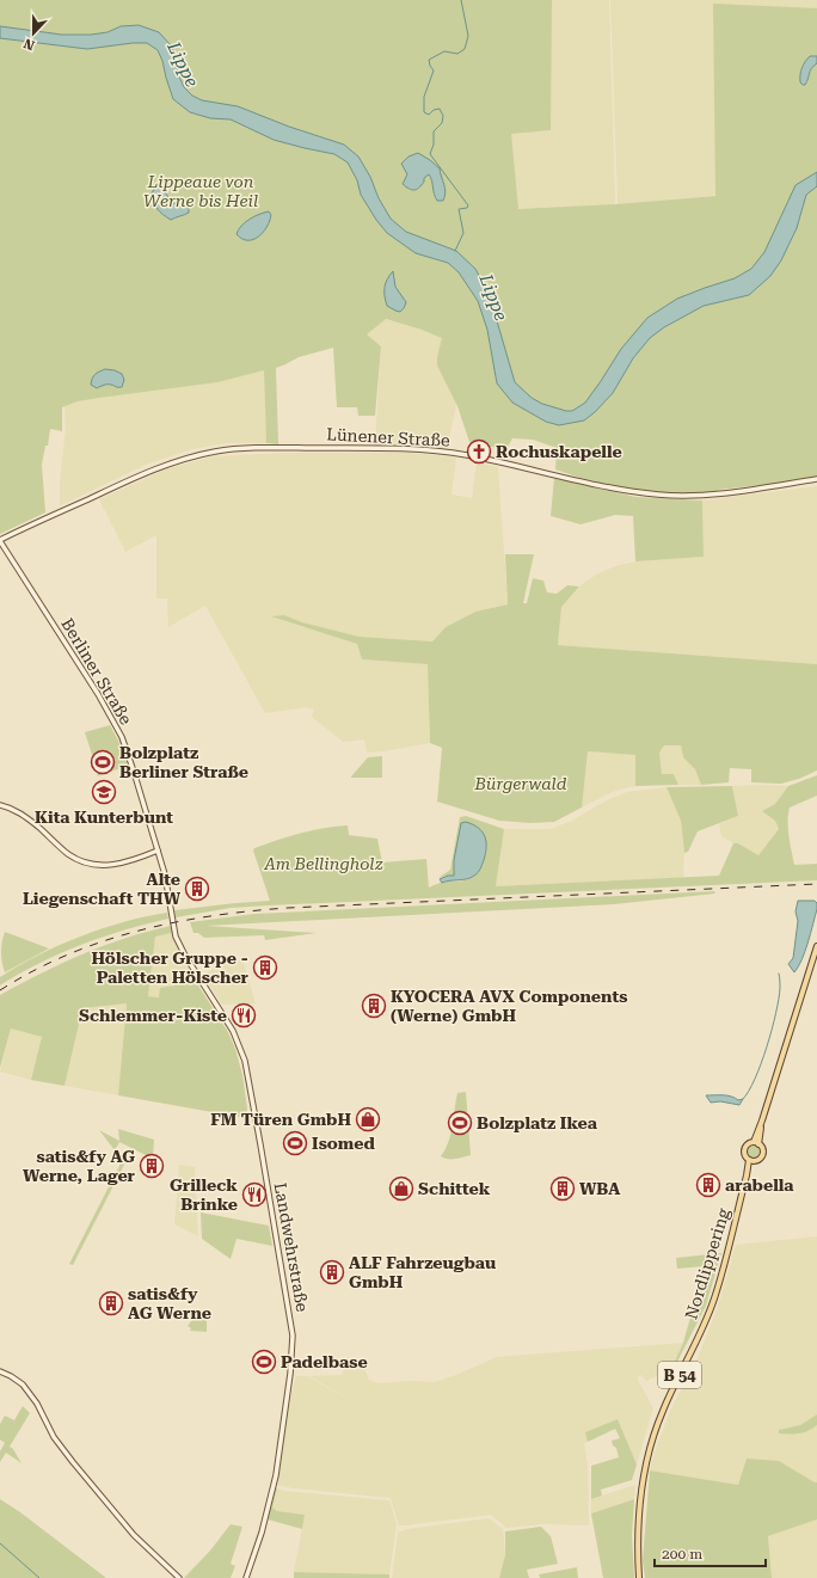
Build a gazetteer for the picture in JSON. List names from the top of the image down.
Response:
{
  "streets": {
    "main road": ["Nordlippering", "B 54"],
    "street": ["Lünener Straße", "Berliner Straße", "Landwehrstraße"]
  },
  "crossings": [
    ["Lünener Straße", "Berliner Straße"],
    ["Berliner Straße", "Landwehrstraße"]
  ],
  "water": ["Lippe"],
  "parks": ["Lippeaue von Werne bis Heil", "Bürgerwald", "Am Bellingholz"],
  "places": {
    "church": ["Rochuskapelle"],
    "sports": [
      "Bolzplatz Berliner Straße",
      "Bolzplatz Ikea",
      "Isomed",
      "Padelbase"
    ],
    "school or university": ["Kita Kunterbunt"],
    "building": [
      "Alte Liegenschaft THW",
      "Hölscher Gruppe - Paletten Hölscher",
      "KYOCERA AVX Components (Werne) GmbH",
      "satis&fy AG Werne, Lager",
      "arabella",
      "WBA",
      "ALF Fahrzeugbau GmbH",
      "satis&fy AG Werne"
    ],
    "restaurant": ["Schlemmer-Kiste", "Grilleck Brinke"],
    "shop": ["FM Türen GmbH", "Schittek"]
  },
  "scale_bar": "200 m",
  "north": "bottom"
}
